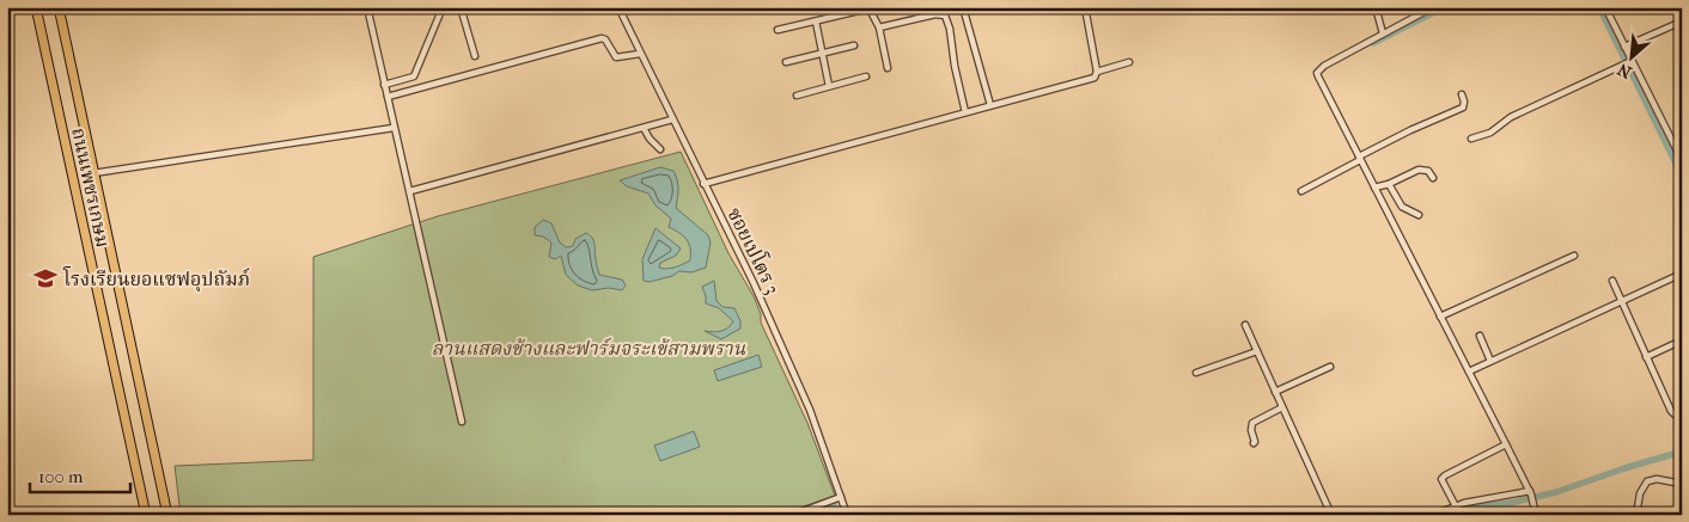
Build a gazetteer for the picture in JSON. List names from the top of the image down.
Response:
{
  "streets": {
    "main road": ["ถนนเพชรเกษม"],
    "street": ["ซอยเปโตร 3"]
  },
  "parks": ["ลานแสดงช้างและฟาร์มจระเข้สามพราน"],
  "places": {
    "school or university": ["โรงเรียนยอแซฟอุปถัมภ์"]
  },
  "scale_bar": "100 m",
  "north": "bottom left"
}
